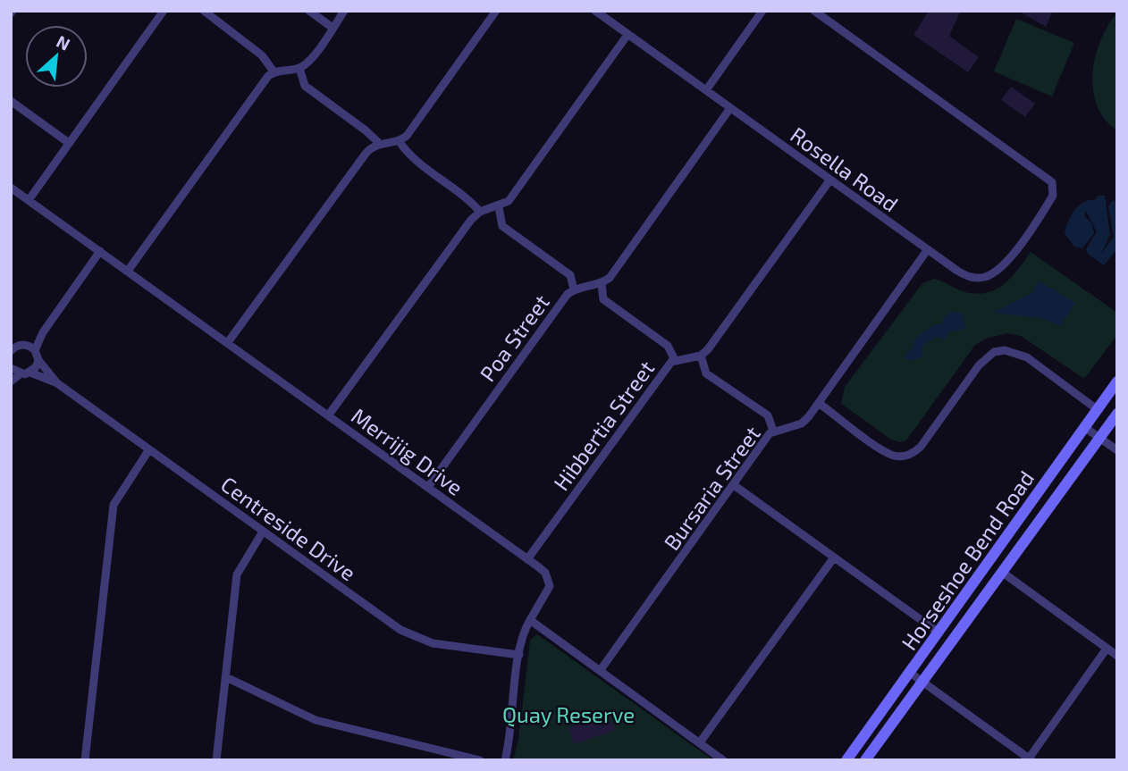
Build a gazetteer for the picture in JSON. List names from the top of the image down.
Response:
{
  "streets": {
    "street": [
      "Rosella Road",
      "Poa Street",
      "Hibbertia Street",
      "Merrijig Drive",
      "Bursaria Street",
      "Centreside Drive",
      "Horseshoe Bend Road"
    ]
  },
  "crossings": [
    ["Rosella Road", "Bursaria Street"],
    ["Poa Street", "Merrijig Drive"],
    ["Hibbertia Street", "Merrijig Drive"],
    ["Merrijig Drive", "Centreside Drive"]
  ],
  "parks": ["Quay Reserve"],
  "north": "top right"
}
